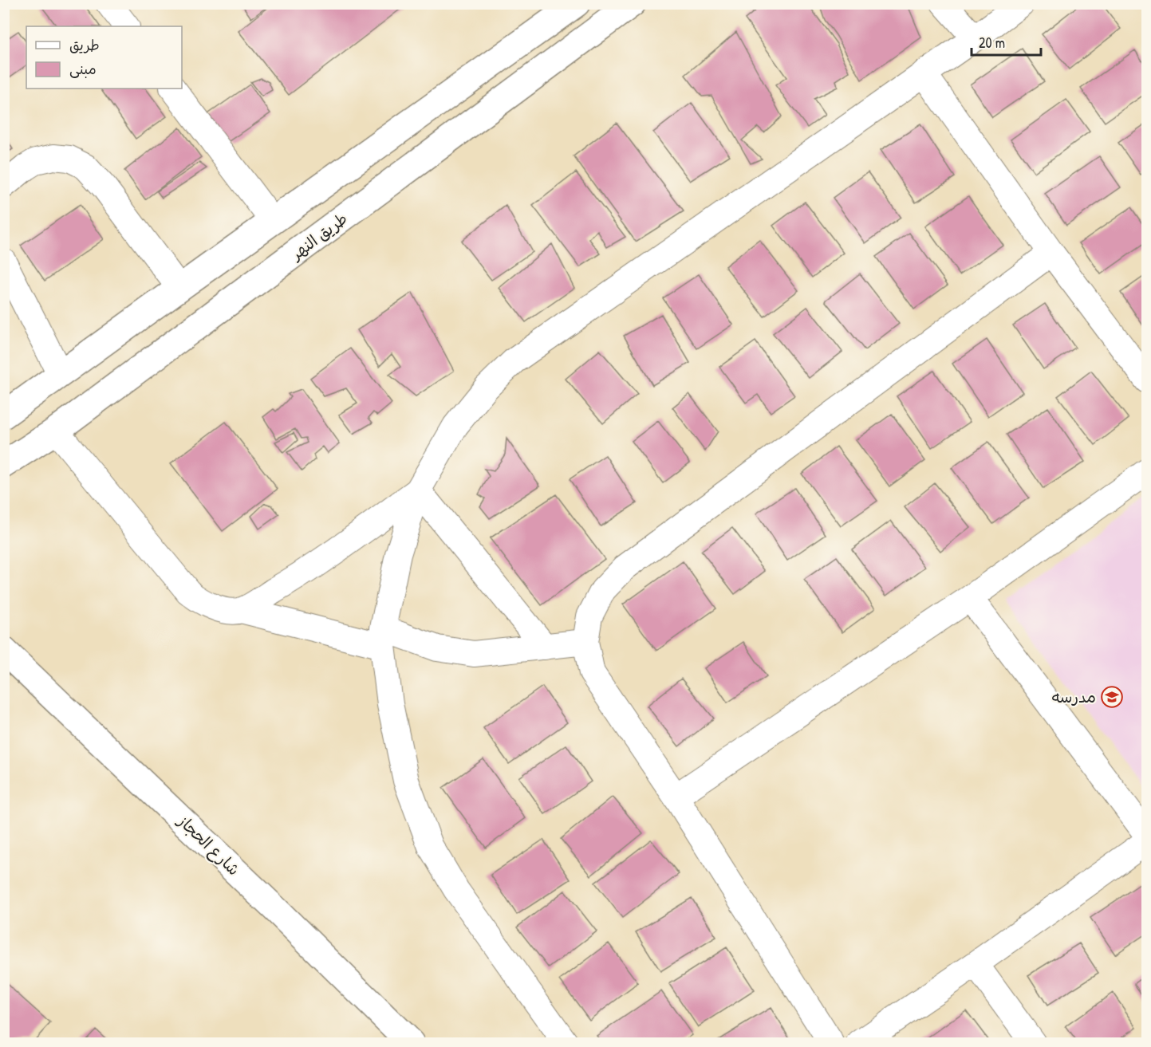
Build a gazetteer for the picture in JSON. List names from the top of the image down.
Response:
{
  "streets": {
    "main road": ["طريق النهر", "شارع الحجاز"]
  },
  "places": {
    "school or university": ["مدرسه"]
  },
  "legend": ["طريق", "مبنى"],
  "scale_bar": "20 m"
}
